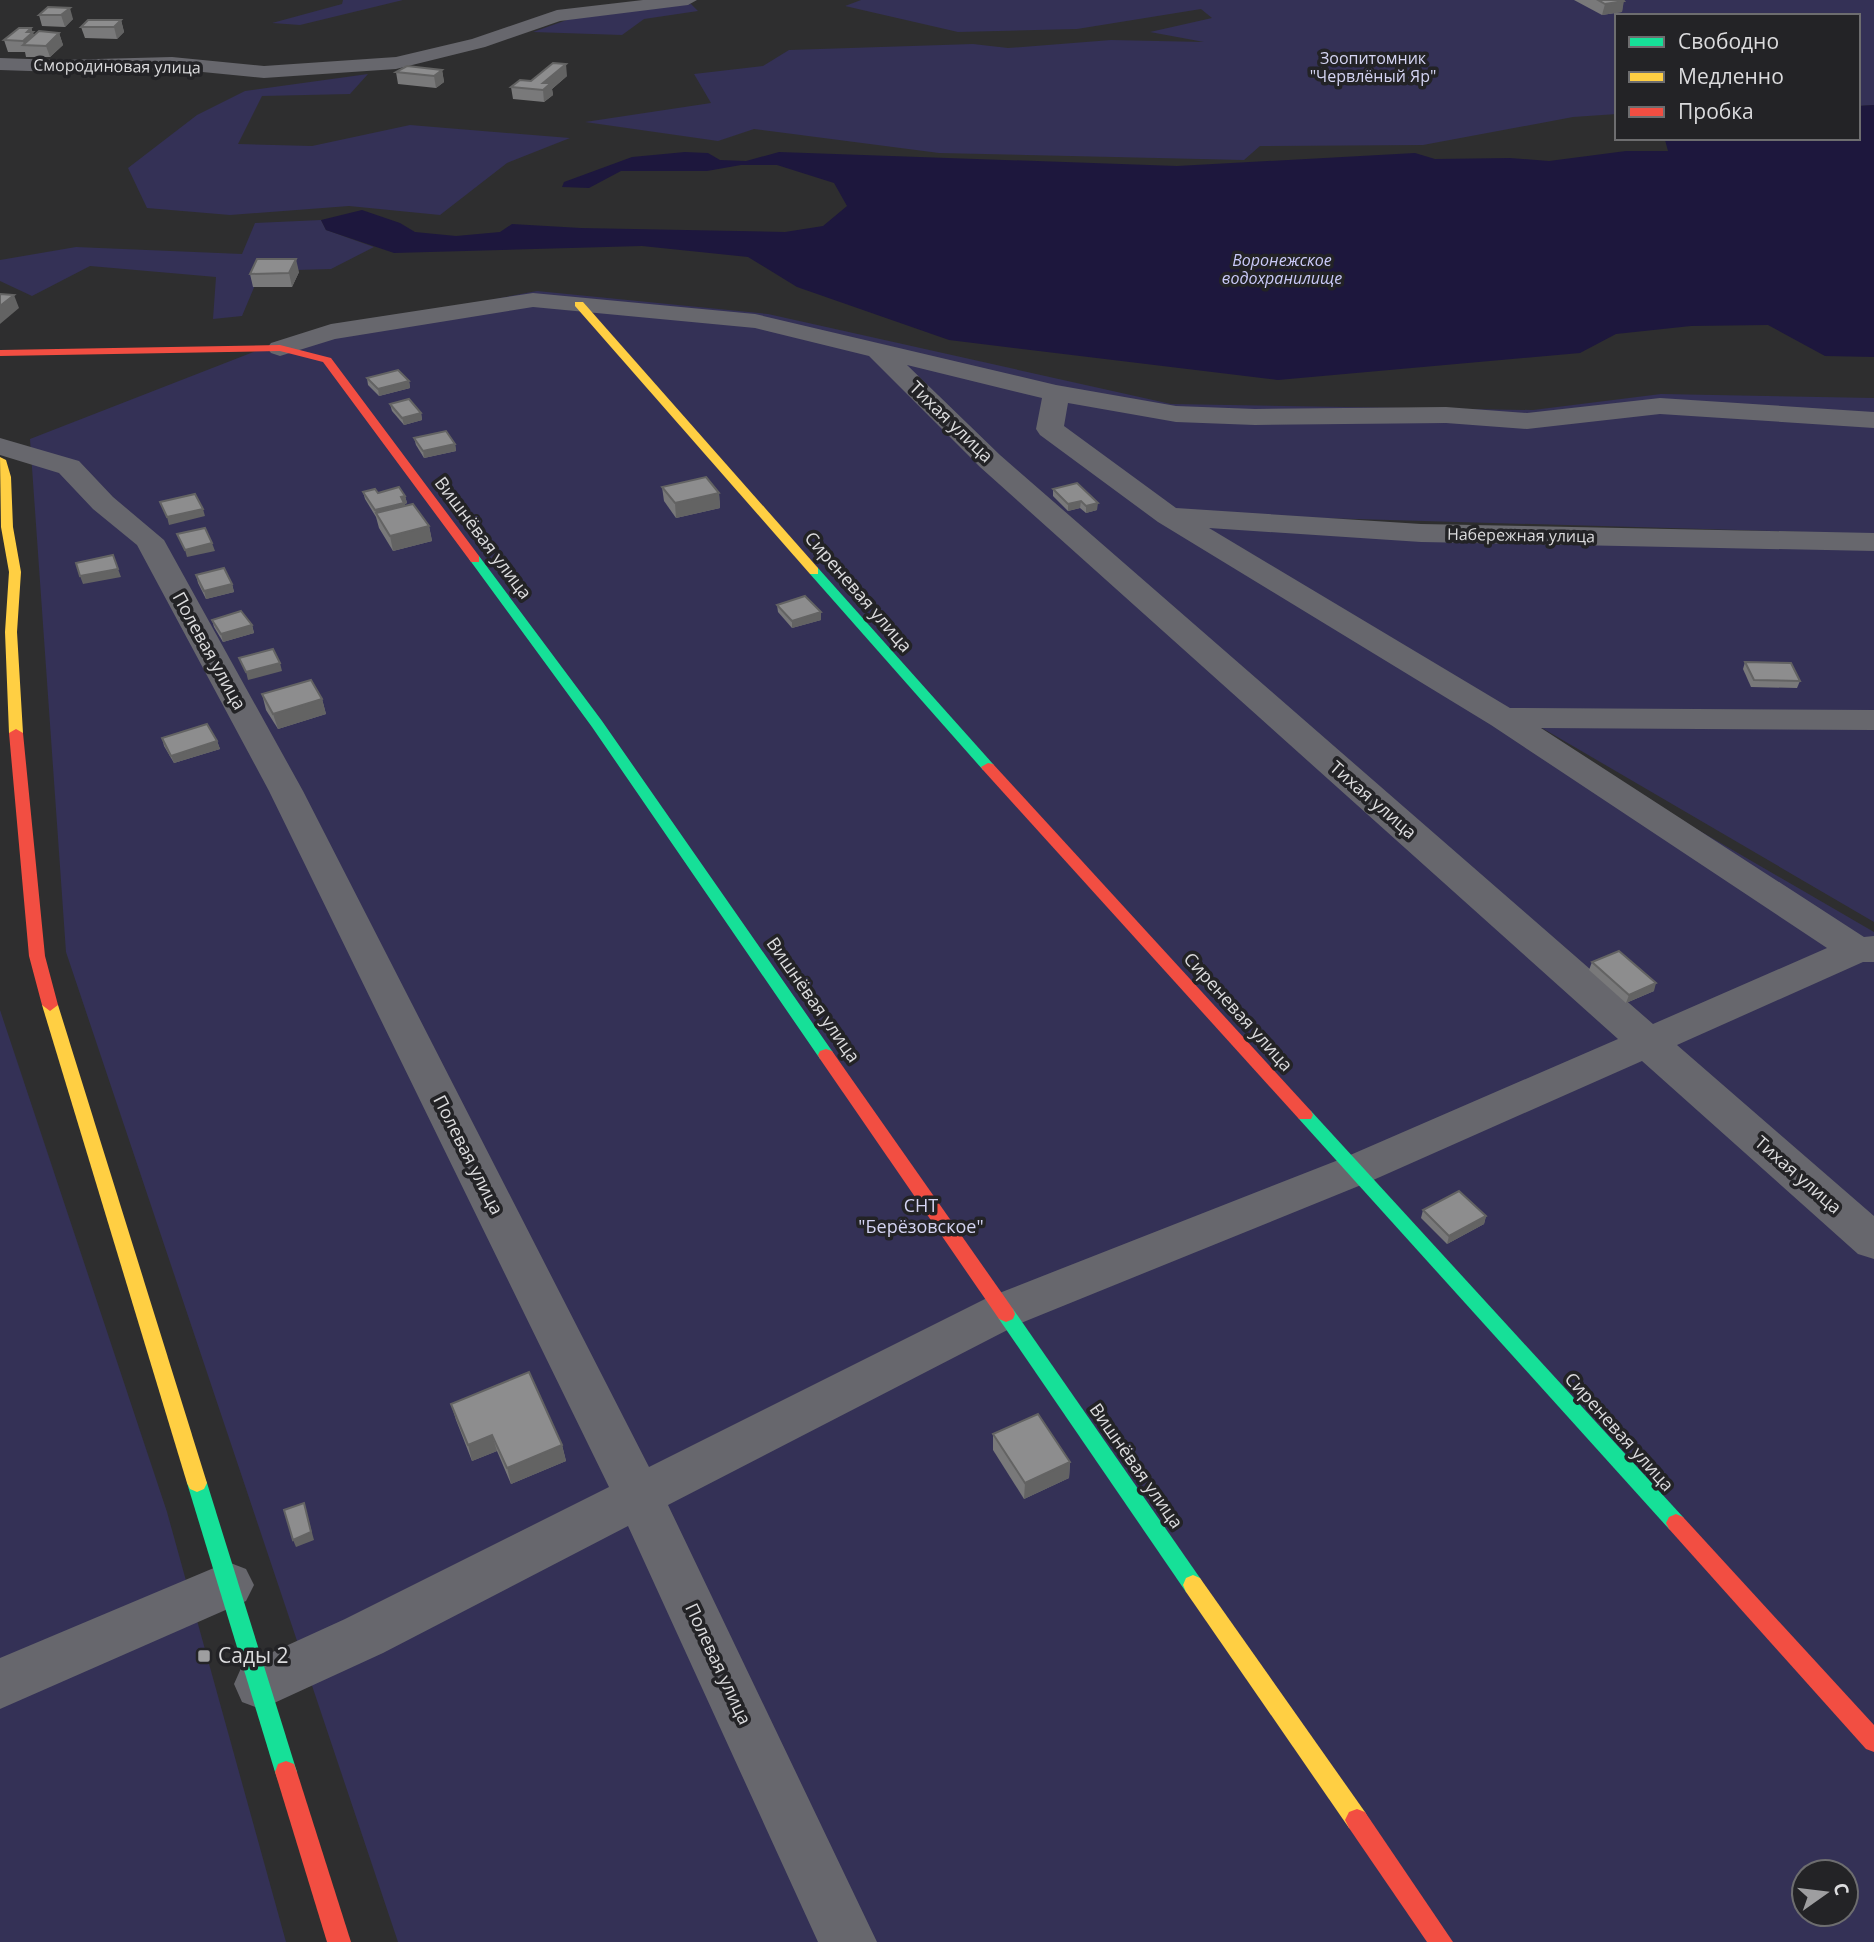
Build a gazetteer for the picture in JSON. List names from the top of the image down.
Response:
{
  "streets": {
    "street": [
      "Смородиновая улица",
      "Тихая улица",
      "Набережная улица",
      "Вишнёвая улица",
      "Сиреневая улица",
      "Полевая улица"
    ]
  },
  "water": ["Воронежское водохранилище"],
  "parks": ["Зоопитомник \"Червлёный Яр\"", "СНТ \"Берёзовское\""],
  "places": {
    "transit": ["Сады 2"]
  },
  "legend": ["Свободно", "Медленно", "Пробка"],
  "north": "right"
}
